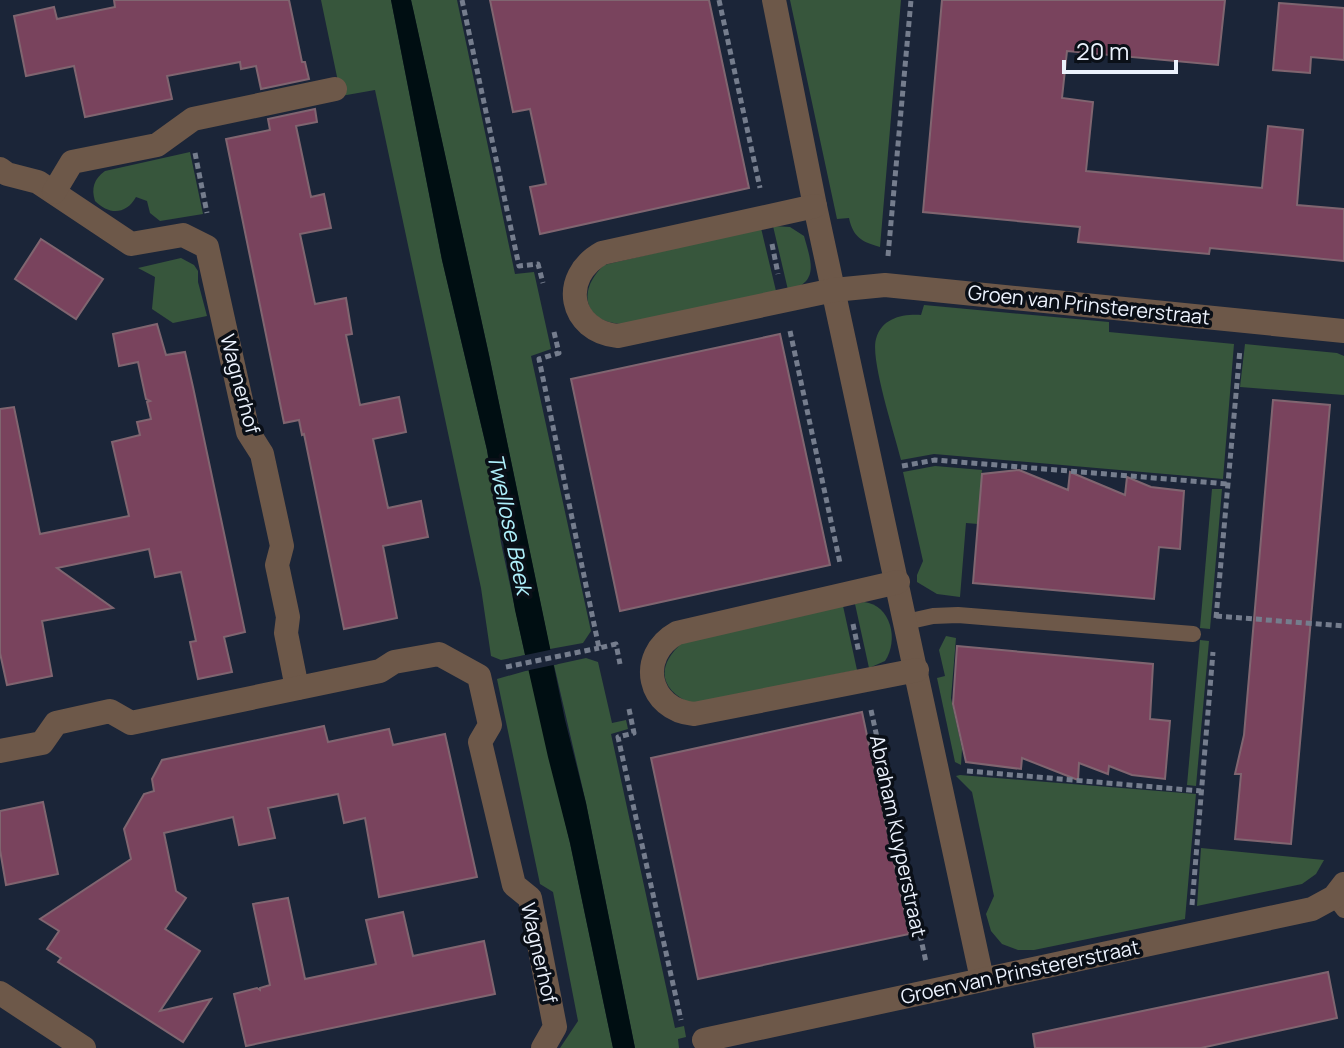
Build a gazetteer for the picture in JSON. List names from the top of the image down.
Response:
{
  "streets": {
    "street": ["Groen van Prinstererstraat", "Wagnerhof"],
    "path": ["Abraham Kuyperstraat"]
  },
  "crossings": [
    ["Groen van Prinstererstraat", "Abraham Kuyperstraat"]
  ],
  "water": ["Twellose Beek"],
  "scale_bar": "20 m"
}
